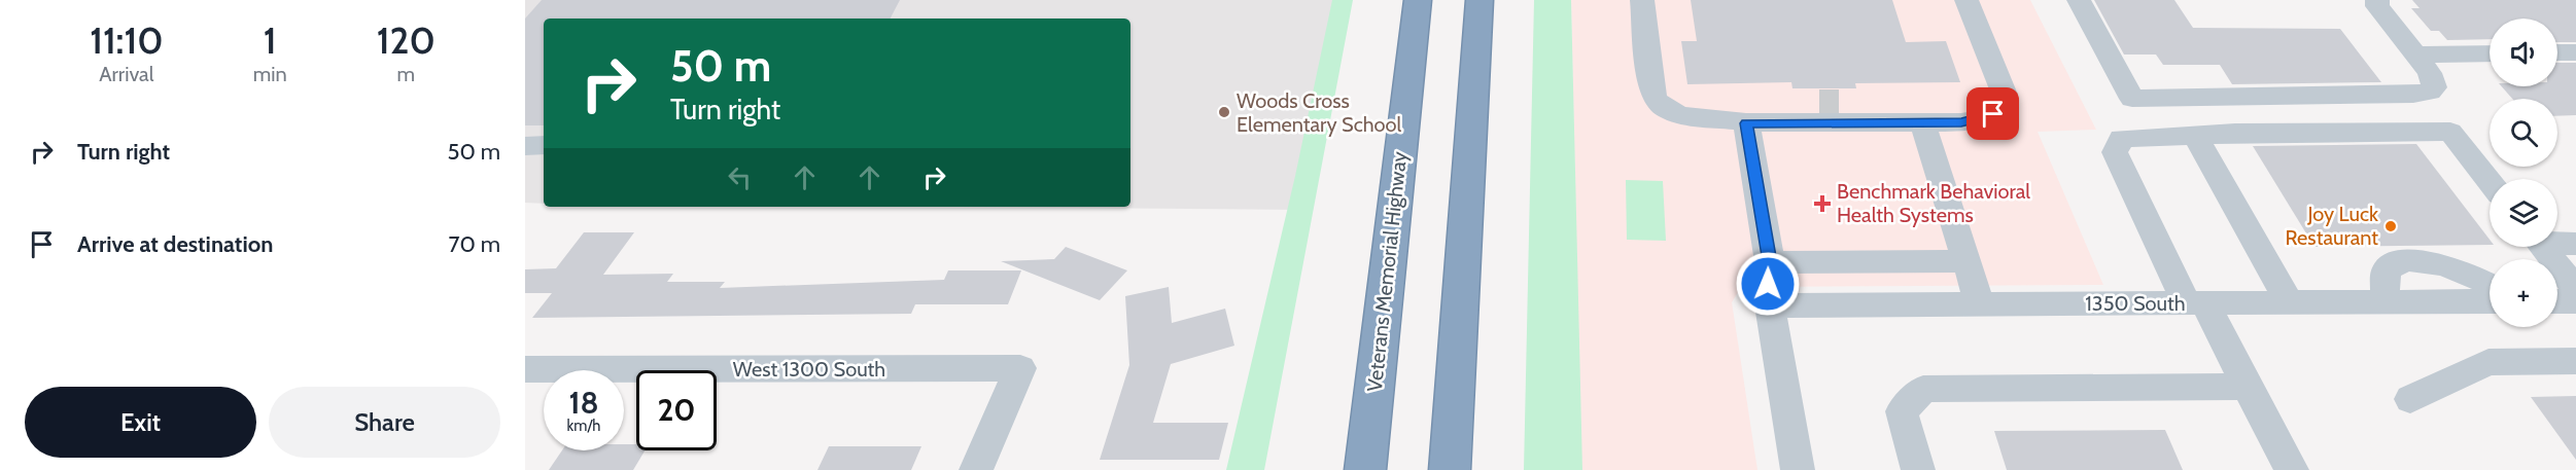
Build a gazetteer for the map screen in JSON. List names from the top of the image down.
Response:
{
  "streets": {
    "highway": ["Veterans Memorial Highway"],
    "street": ["1350 South", "West 1300 South"]
  },
  "places": {
    "other": ["Woods Cross Elementary School", "Joy Luck Restaurant"],
    "health": ["Benchmark Behavioral Health Systems"]
  },
  "page": {
    "eta": [
      "11:10",
      "Arrival",
      "1",
      "min",
      "120",
      "m"
    ],
    "map_buttons": "+",
    "turn": ["50 m", "Turn right"],
    "list": [
      {
        "name": "Turn right",
        "value": "50 m"
      },
      {
        "name": "Arrive at destination",
        "value": "70 m"
      }
    ],
    "speed": "18 km/h",
    "limit": "20",
    "buttons": ["Exit", "Share"]
  }
}
